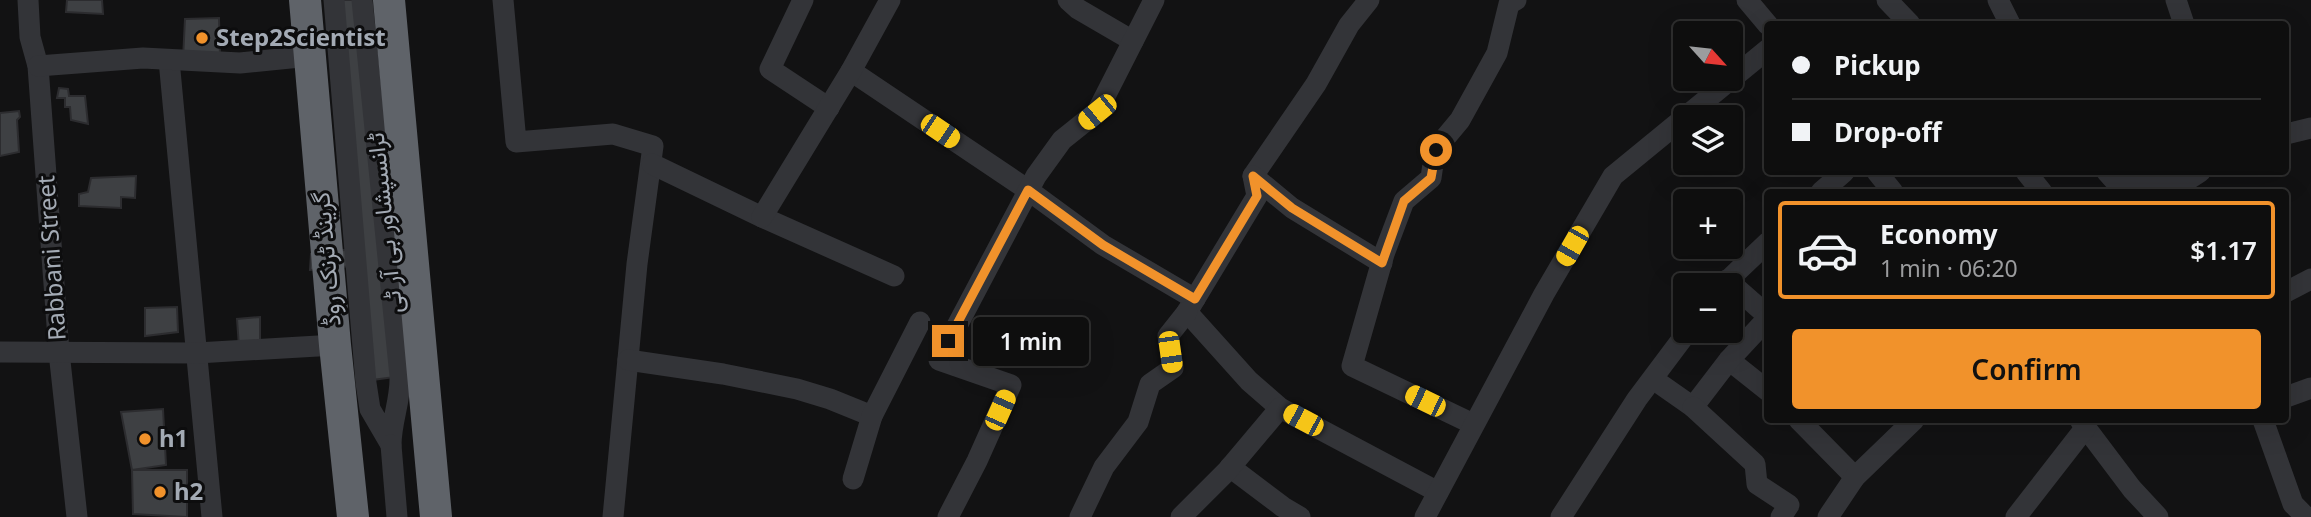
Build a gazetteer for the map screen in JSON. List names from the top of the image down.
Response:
{
  "streets": {
    "highway": ["گرینڈ ٹرنک روڈ"],
    "street": ["ٹرانسپشاور بی آر ٹی", "Rabbani Street"]
  },
  "places": ["Step2Scientist", "h1", "h2"],
  "north": "bottom right",
  "page": {
    "map_buttons": ["+", "−"],
    "banner": ["Pickup", "Drop-off"],
    "list": [
      {
        "name": "Economy",
        "note": "1 min · 06:20",
        "value": "$1.17"
      }
    ],
    "buttons": "Confirm",
    "bubble": "1 min"
  }
}
